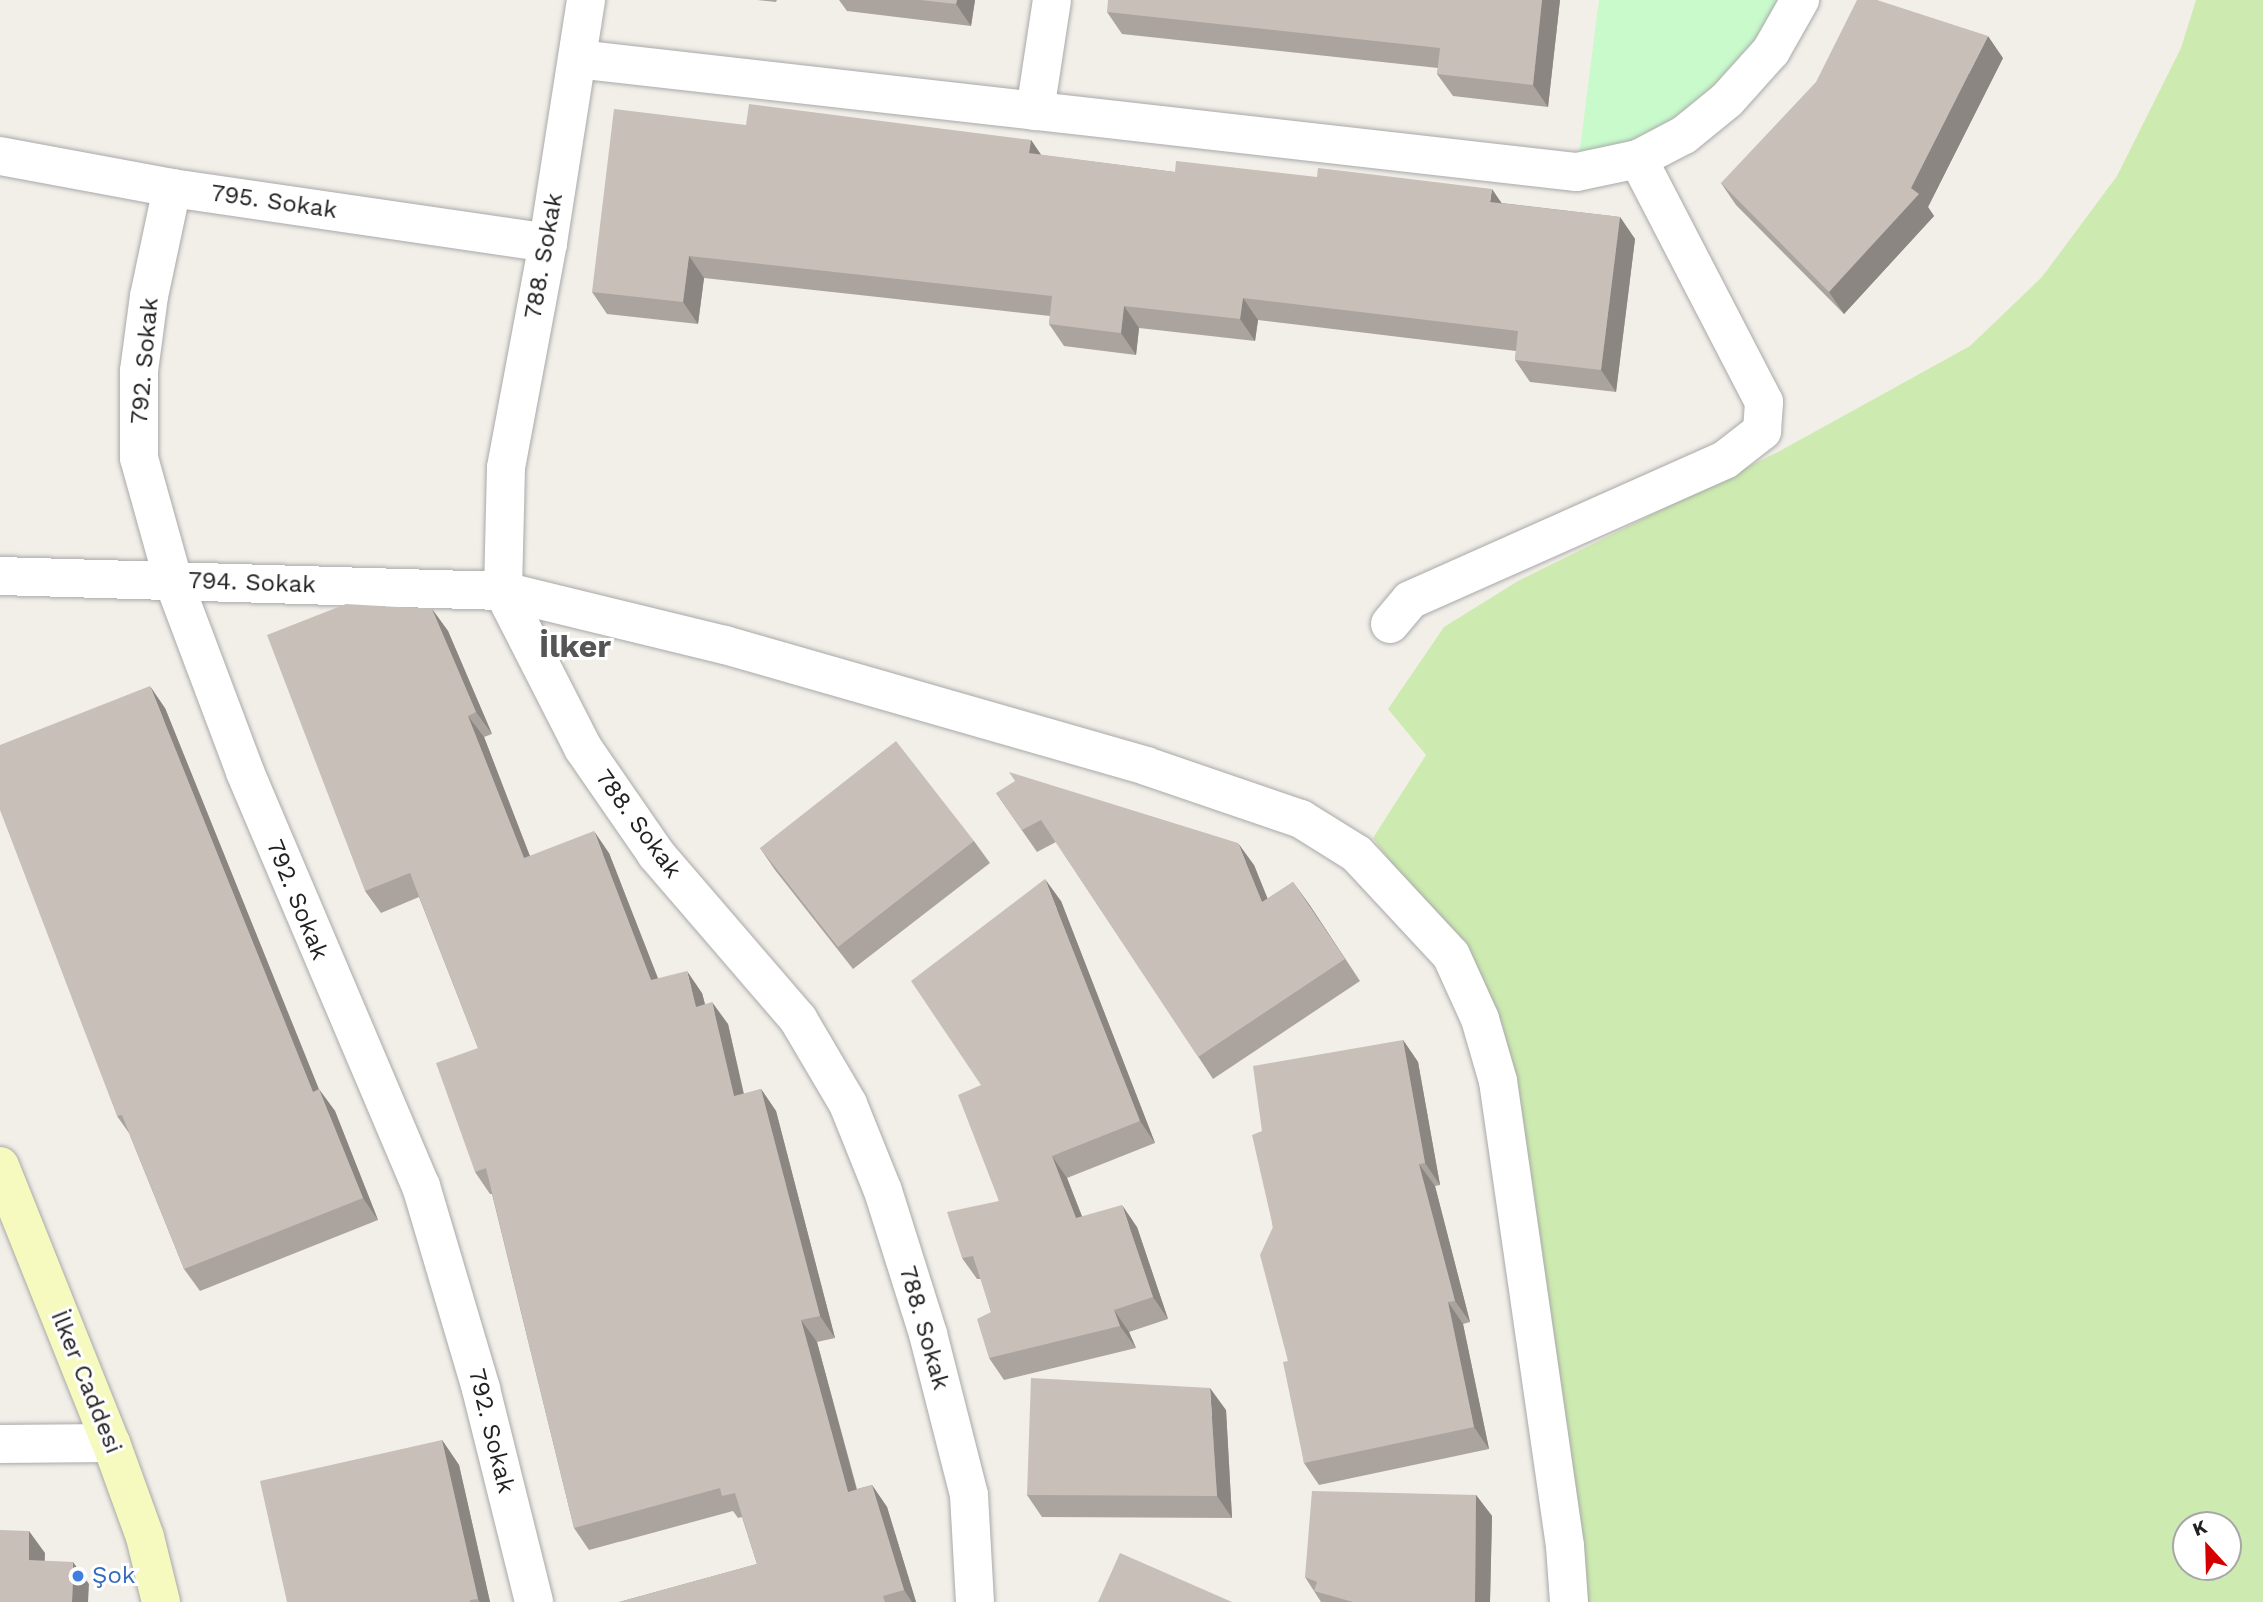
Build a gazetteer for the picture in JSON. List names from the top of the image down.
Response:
{
  "streets": {
    "main road": ["İlker Caddesi"],
    "street": [
      "795. Sokak",
      "788. Sokak",
      "792. Sokak",
      "794. Sokak"
    ]
  },
  "crossings": [
    ["795. Sokak", "788. Sokak"],
    ["795. Sokak", "792. Sokak"],
    ["788. Sokak", "794. Sokak"],
    ["792. Sokak", "794. Sokak"]
  ],
  "districts": ["İlker"],
  "places": ["Şok"],
  "north": "top"
}
